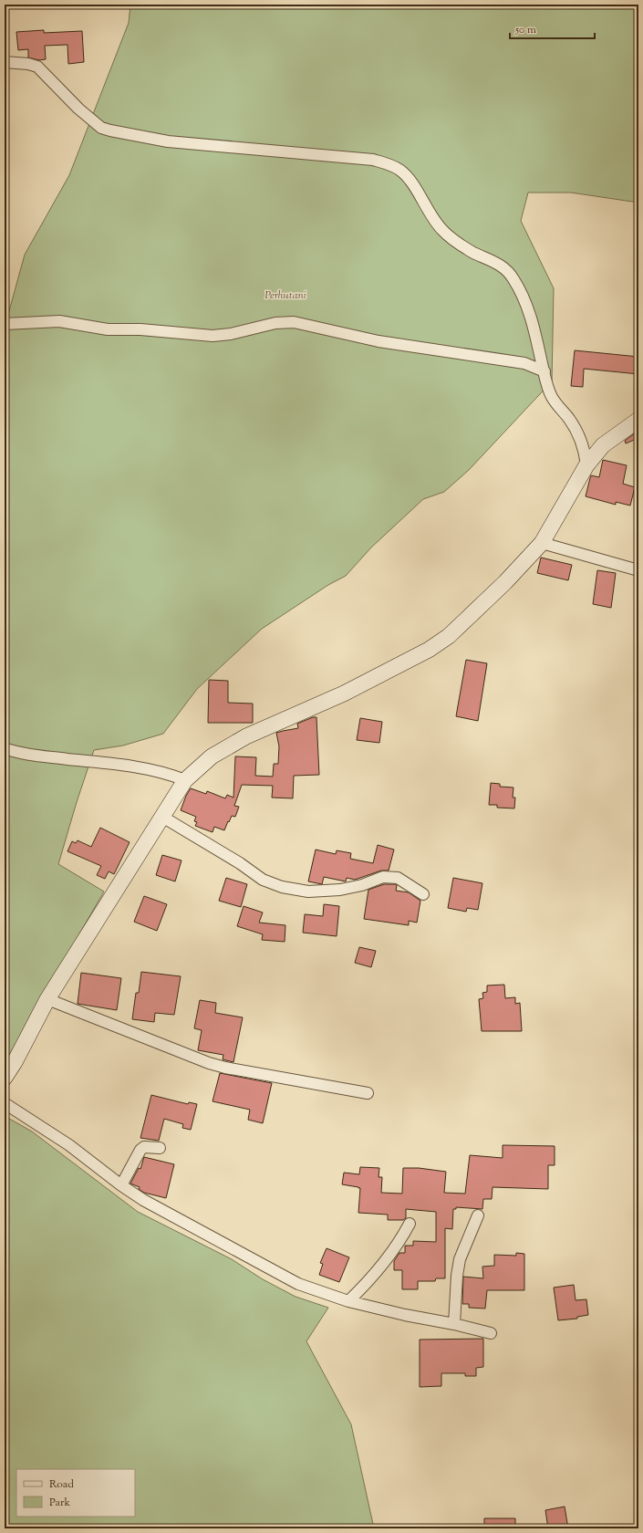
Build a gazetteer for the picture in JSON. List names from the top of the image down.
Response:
{
  "parks": ["Perhutani"],
  "legend": ["Road", "Park"],
  "scale_bar": "50 m"
}
